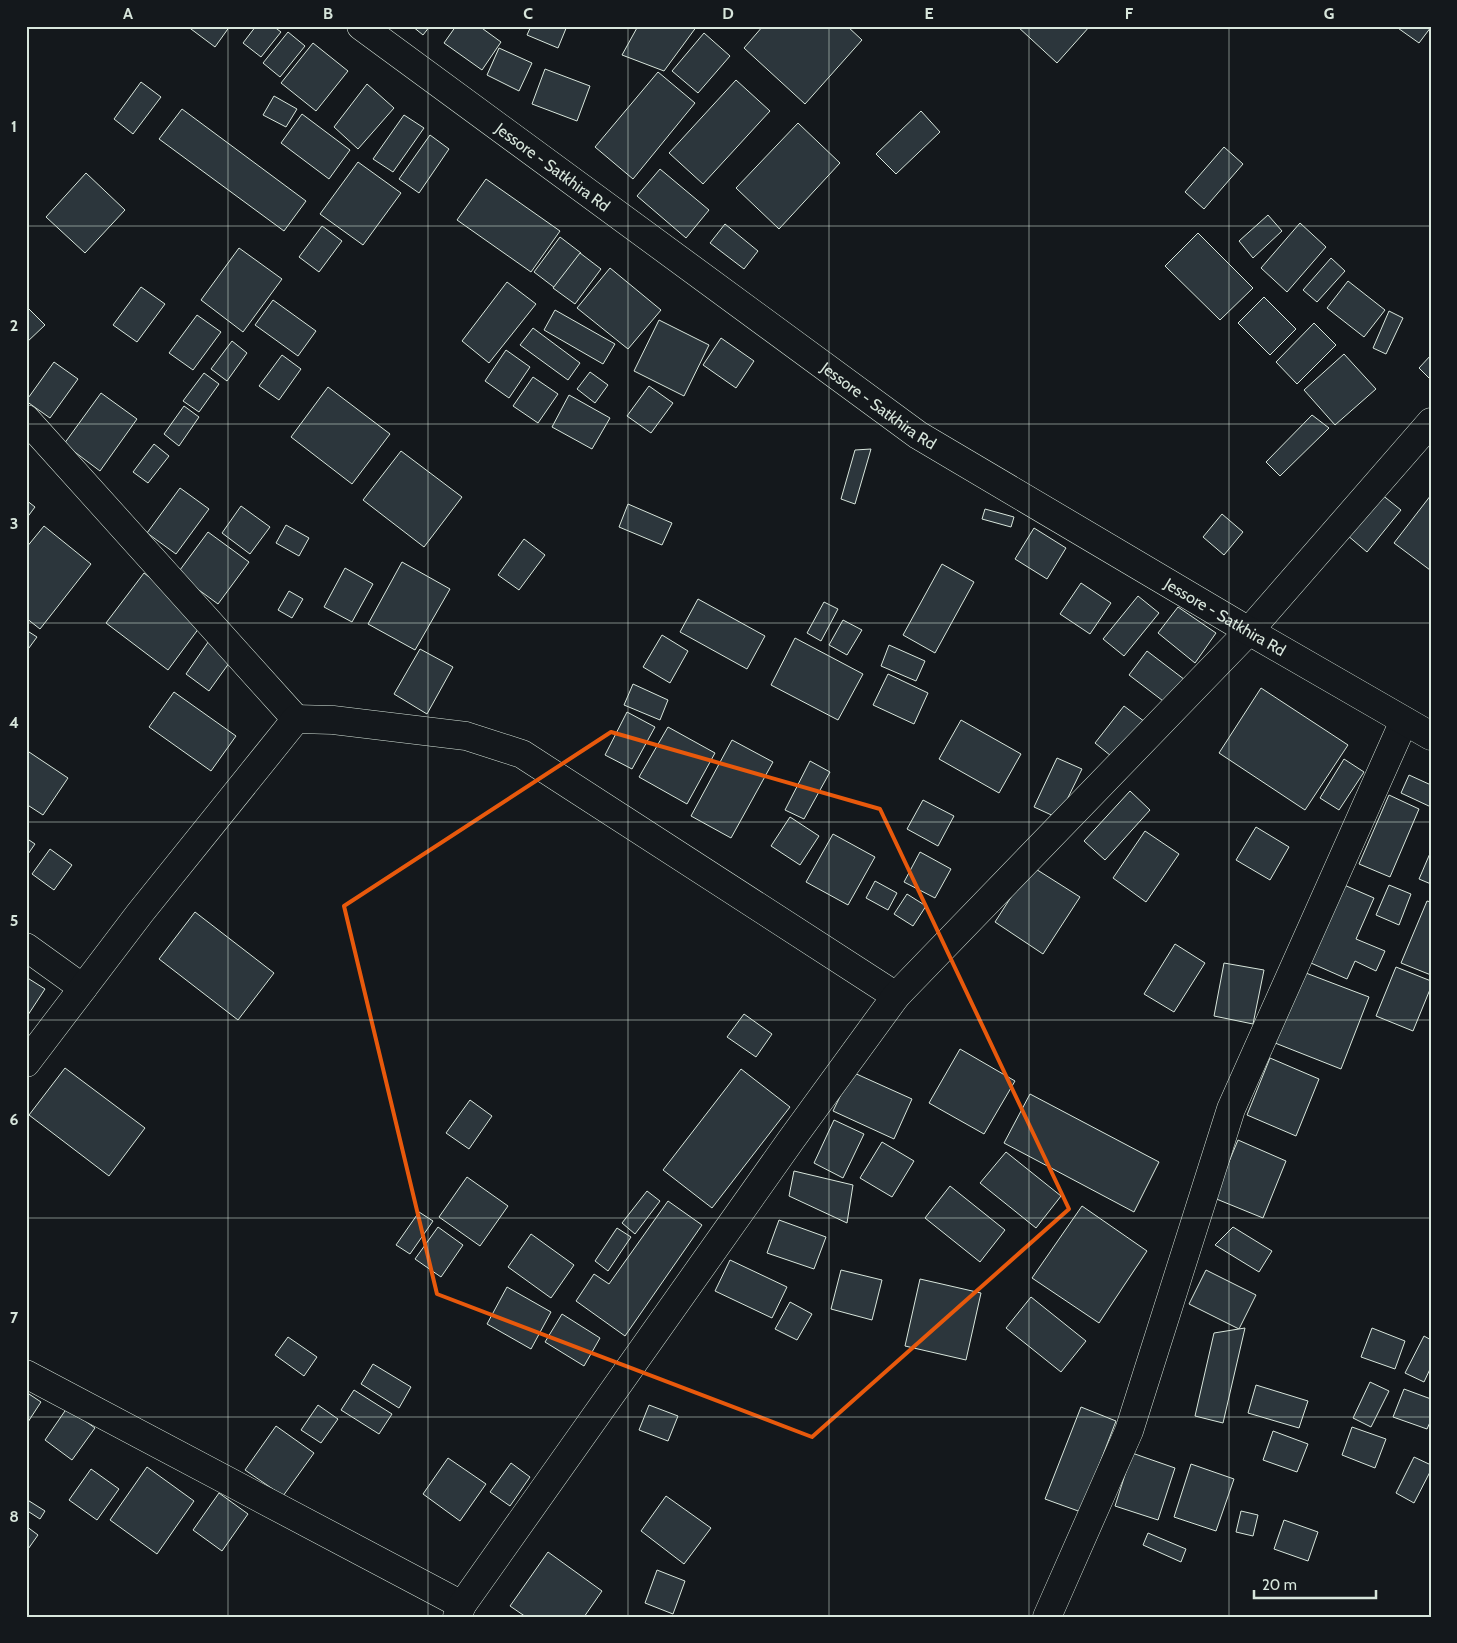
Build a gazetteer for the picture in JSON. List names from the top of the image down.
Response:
{
  "streets": {
    "street": ["Jessore - Satkhira Rd"]
  },
  "scale_bar": "20 m",
  "grid": {
    "columns": [
      "A",
      "B",
      "C",
      "D",
      "E",
      "F",
      "G"
    ],
    "rows": [
      "1",
      "2",
      "3",
      "4",
      "5",
      "6",
      "7",
      "8"
    ]
  }
}
